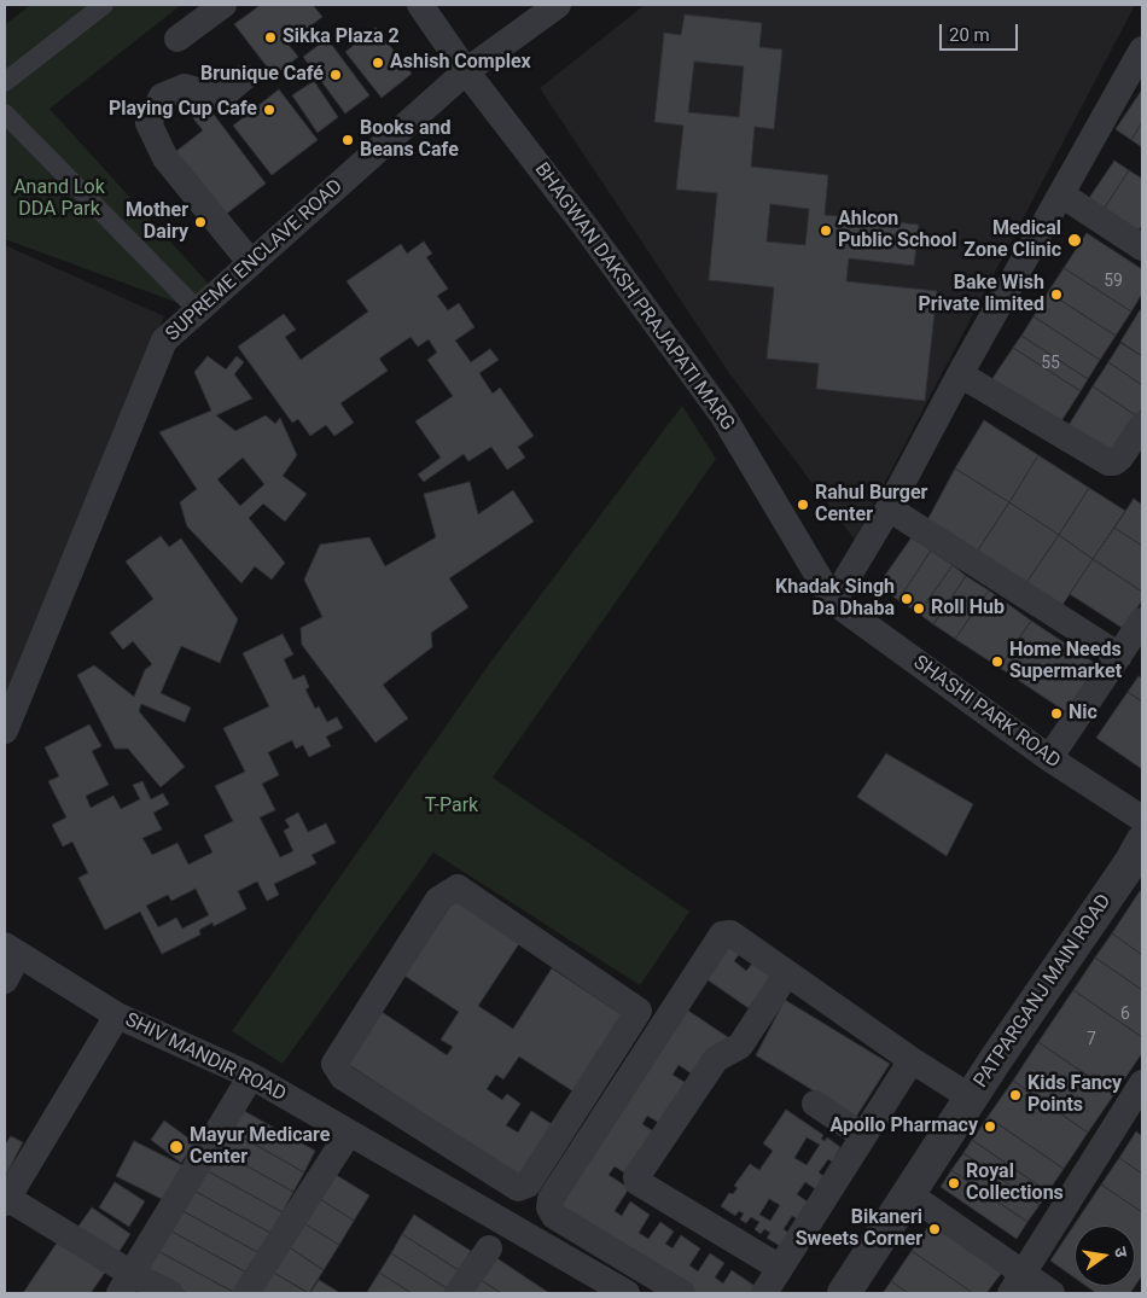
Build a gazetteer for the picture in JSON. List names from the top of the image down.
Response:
{
  "streets": {
    "street": [
      "SUPREME ENCLAVE ROAD",
      "BHAGWAN DAKSH PRAJAPATI MARG",
      "SHASHI PARK ROAD",
      "PATPARGANJ MAIN ROAD",
      "SHIV MANDIR ROAD"
    ]
  },
  "crossings": [
    ["SUPREME ENCLAVE ROAD", "BHAGWAN DAKSH PRAJAPATI MARG"],
    ["BHAGWAN DAKSH PRAJAPATI MARG", "SHASHI PARK ROAD"]
  ],
  "parks": ["Anand Lok DDA Park", "T-Park"],
  "places": [
    "Sikka Plaza 2",
    "Ashish Complex",
    "Brunique Café",
    "Playing Cup Cafe",
    "Books and Beans Cafe",
    "Mother Dairy",
    "Ahlcon Public School",
    "Medical Zone Clinic",
    "Bake Wish Private limited",
    "Rahul Burger Center",
    "Khadak Singh Da Dhaba",
    "Roll Hub",
    "Home Needs Supermarket",
    "Nic",
    "Kids Fancy Points",
    "Apollo Pharmacy",
    "Mayur Medicare Center",
    "Royal Collections",
    "Bikaneri Sweets Corner"
  ],
  "house_numbers": [
    "59",
    "55",
    "6",
    "7"
  ],
  "scale_bar": "20 m",
  "north": "right"
}
